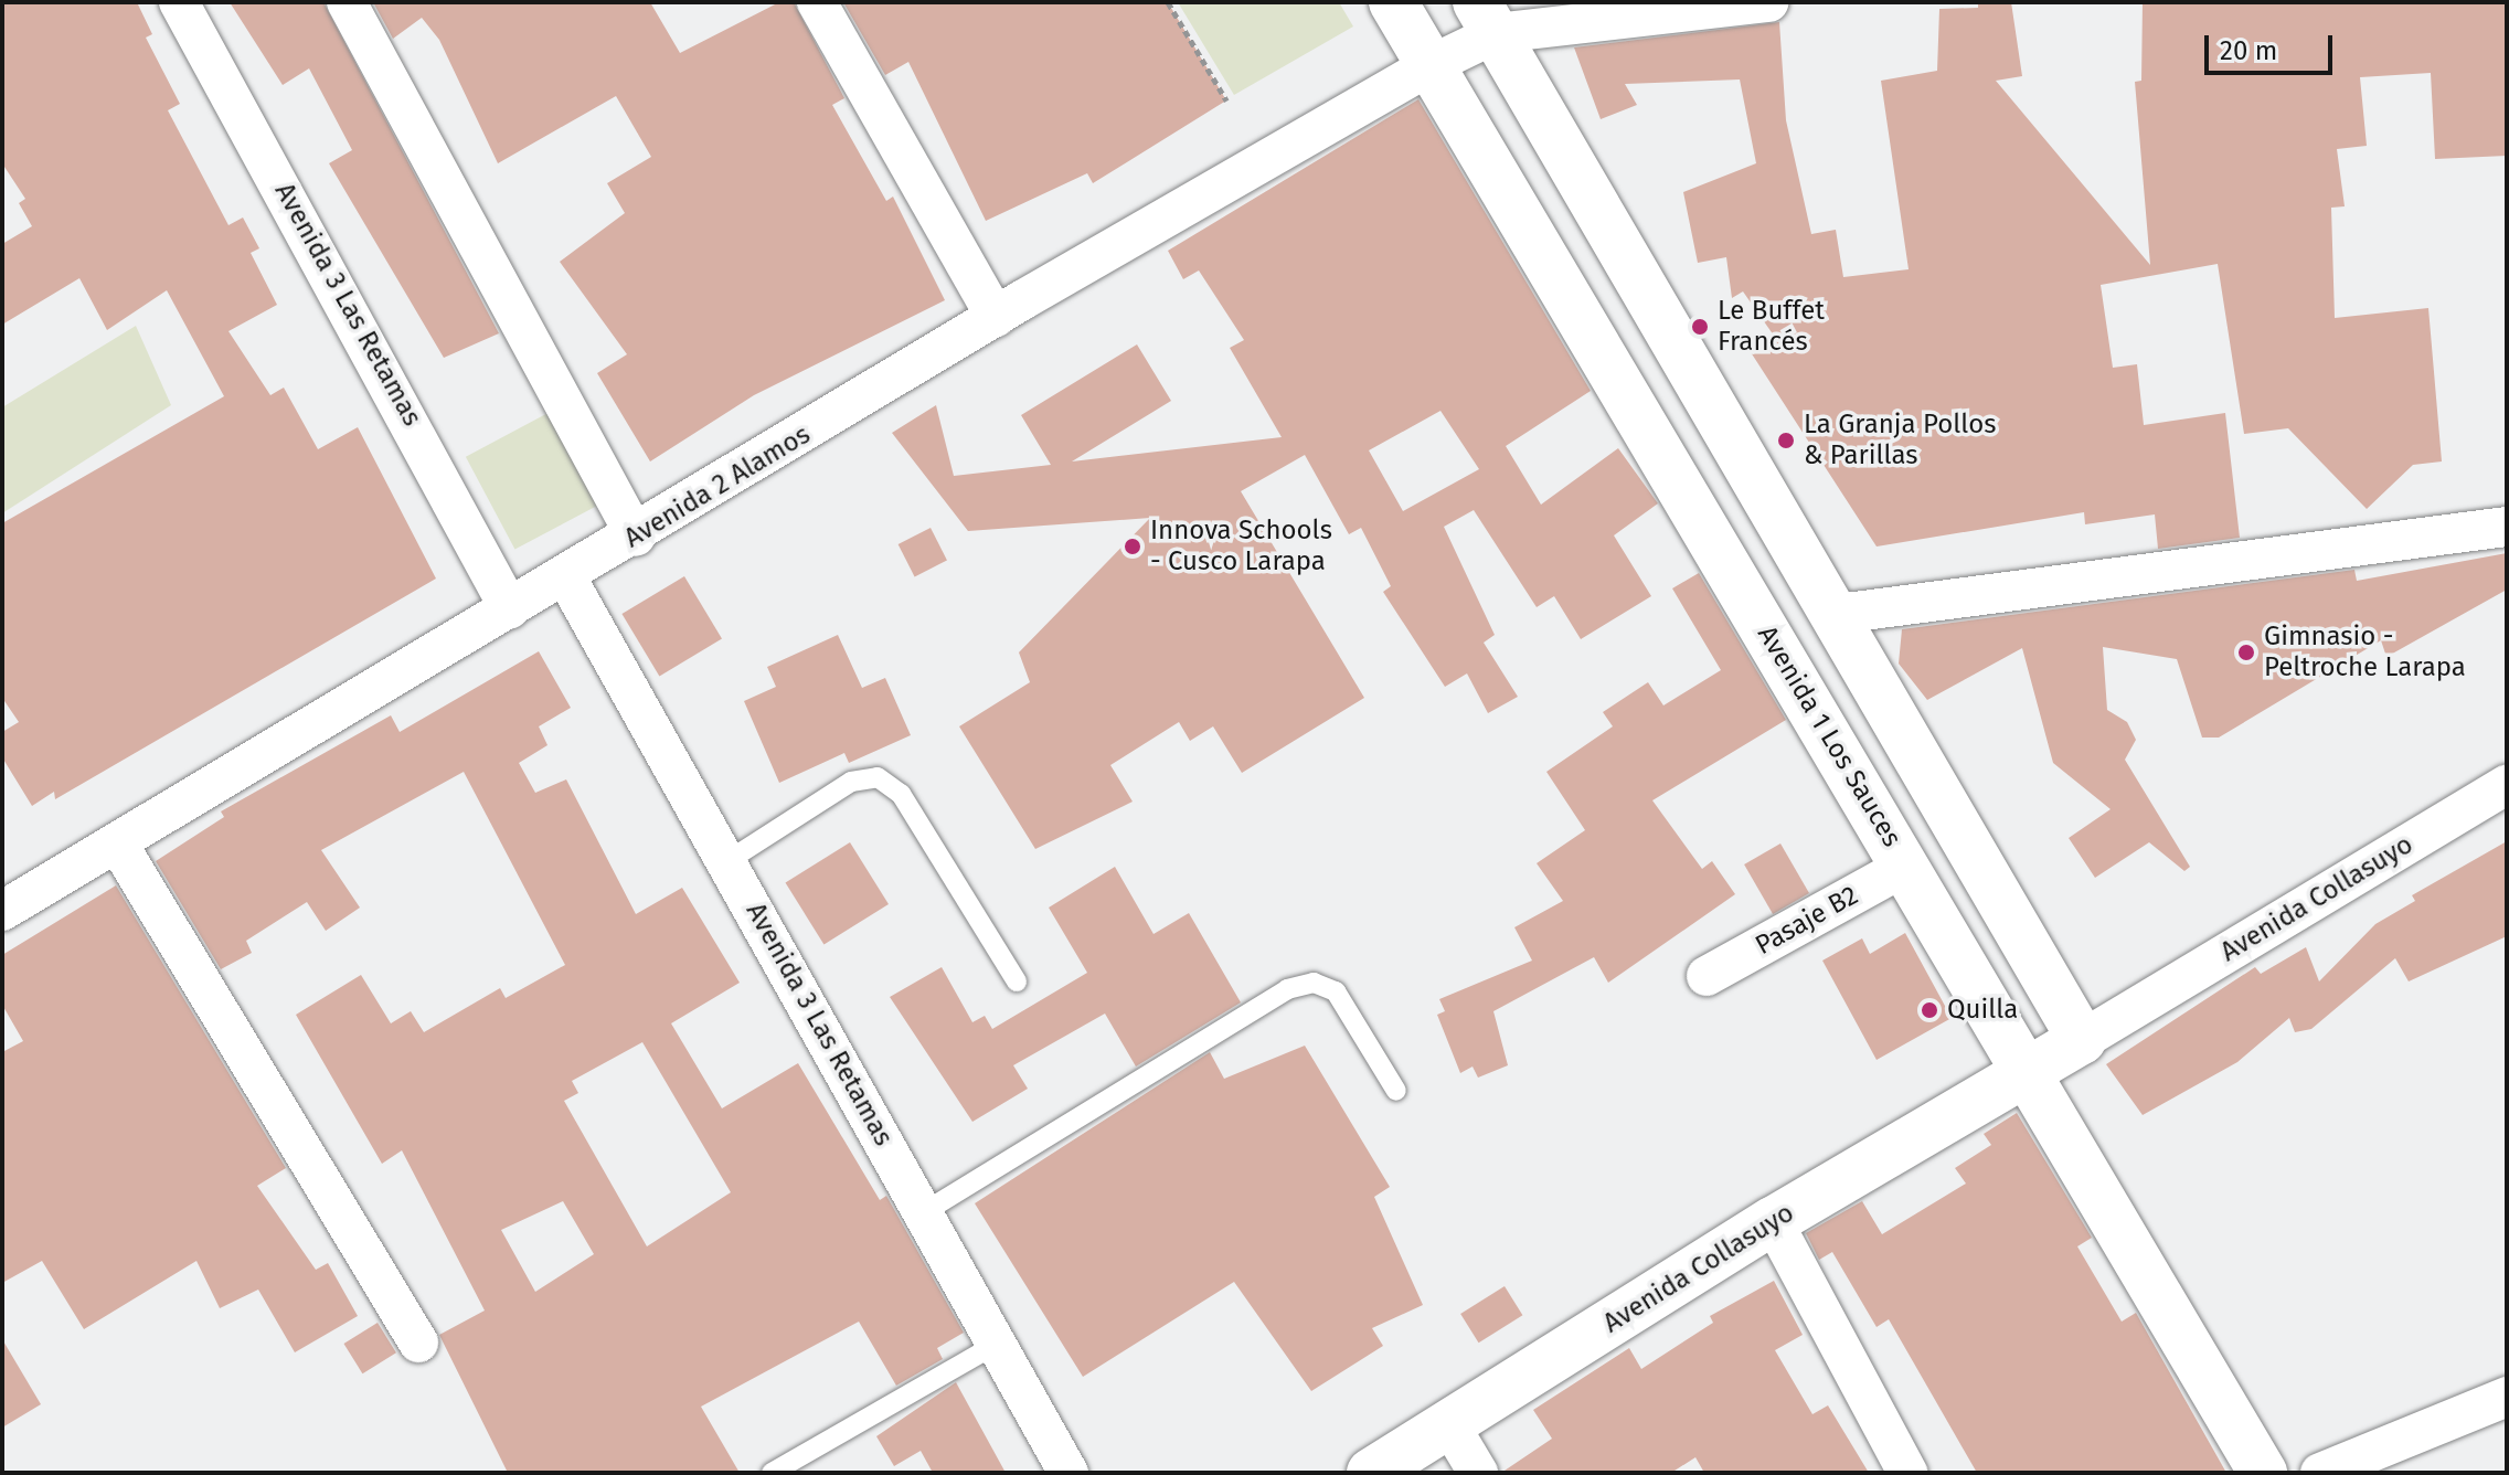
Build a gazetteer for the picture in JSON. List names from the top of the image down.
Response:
{
  "streets": {
    "street": [
      "Avenida 3 Las Retamas",
      "Avenida 2 Alamos",
      "Avenida 1 Los Sauces",
      "Avenida Collasuyo",
      "Pasaje B2"
    ]
  },
  "crossings": [
    ["Avenida 3 Las Retamas", "Avenida 2 Alamos"],
    ["Avenida 2 Alamos", "Avenida 1 Los Sauces"],
    ["Avenida 1 Los Sauces", "Avenida Collasuyo"],
    ["Avenida 1 Los Sauces", "Pasaje B2"]
  ],
  "places": [
    "Le Buffet Francés",
    "La Granja Pollos & Parillas",
    "Innova Schools - Cusco Larapa",
    "Gimnasio - Peltroche Larapa",
    "Quilla"
  ],
  "scale_bar": "20 m"
}
